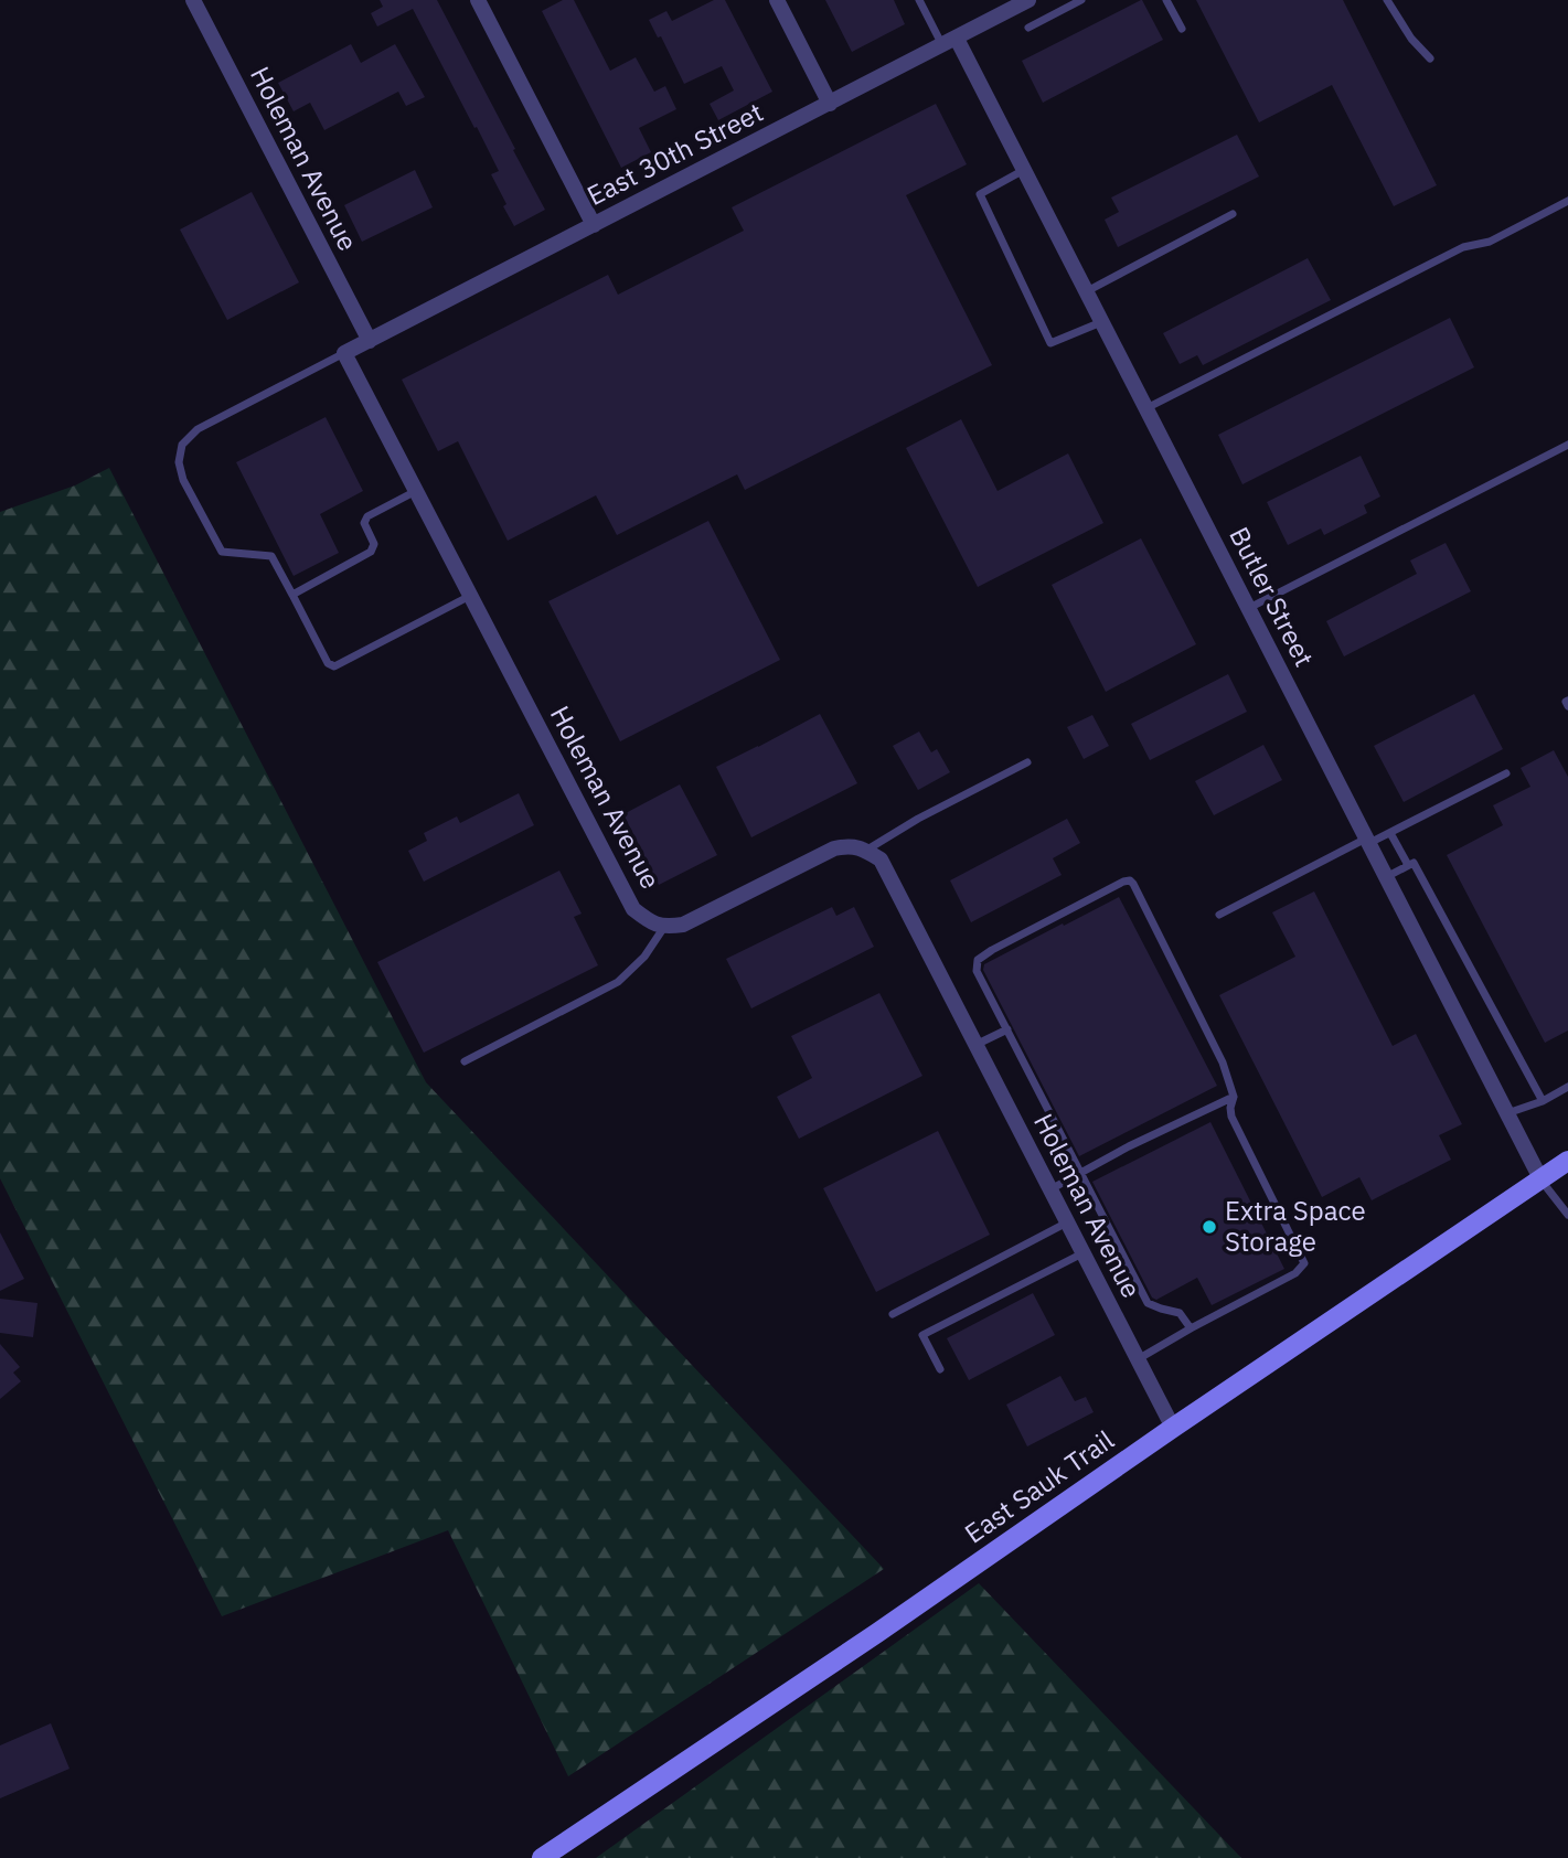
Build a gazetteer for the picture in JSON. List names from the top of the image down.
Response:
{
  "streets": {
    "main road": ["East Sauk Trail"],
    "street": ["East 30th Street", "Holeman Avenue", "Butler Street"]
  },
  "crossings": [
    ["East 30th Street", "Holeman Avenue"],
    ["East 30th Street", "Butler Street"],
    ["Holeman Avenue", "East Sauk Trail"],
    ["Butler Street", "East Sauk Trail"]
  ],
  "places": ["Extra Space Storage"]
}
